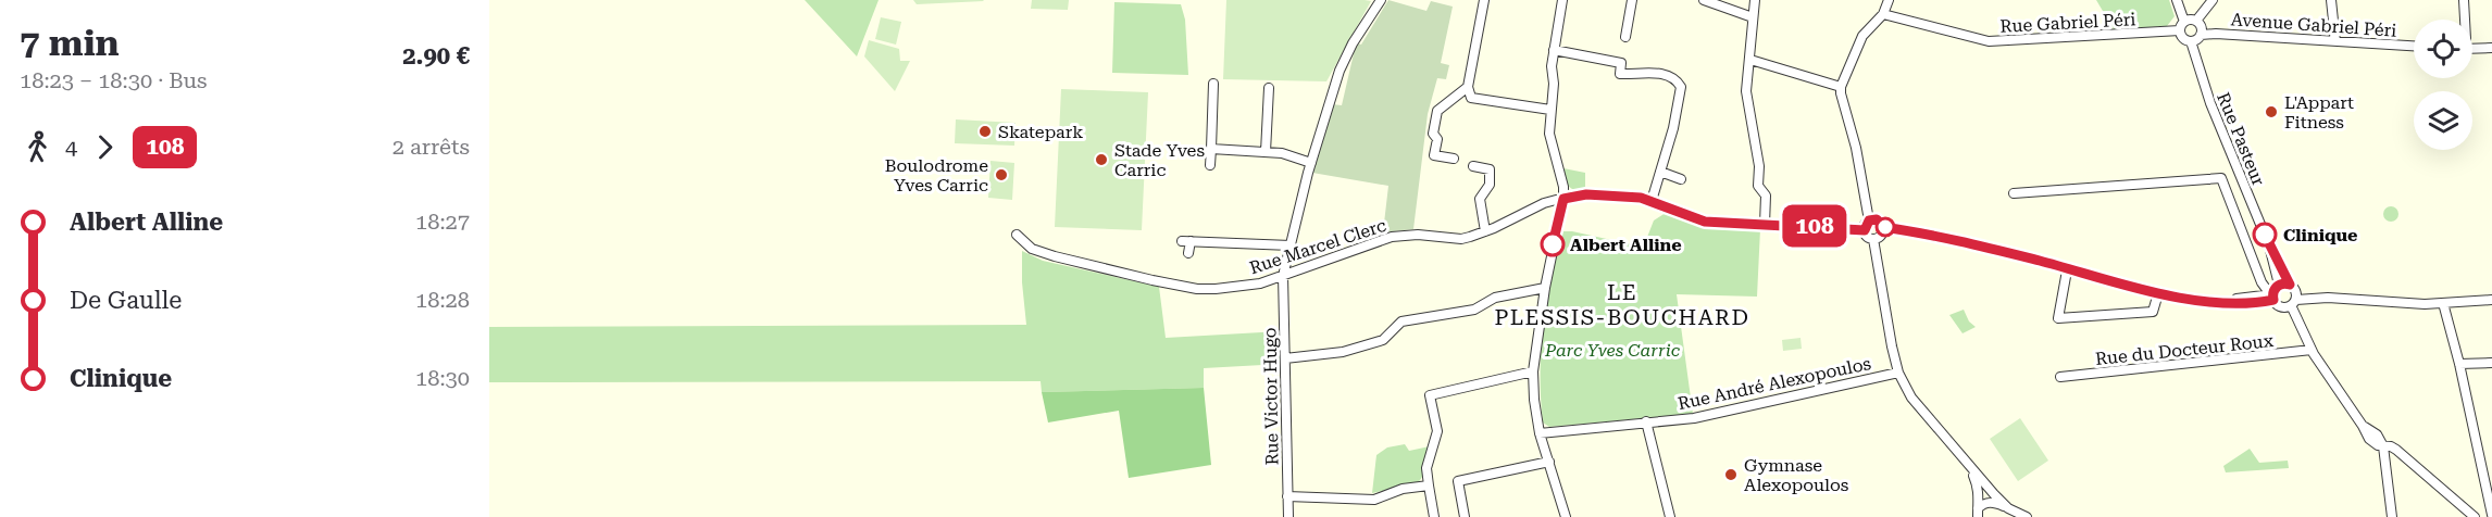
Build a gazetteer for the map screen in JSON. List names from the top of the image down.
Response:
{
  "streets": {
    "street": [
      "Rue Gabriel Péri",
      "Avenue Gabriel Péri",
      "Rue Pasteur",
      "Rue Marcel Clerc",
      "Rue du Docteur Roux",
      "Rue André Alexopoulos",
      "Rue Victor Hugo"
    ]
  },
  "crossings": [
    ["Rue Gabriel Péri", "Avenue Gabriel Péri"],
    ["Rue Gabriel Péri", "Rue Pasteur"],
    ["Avenue Gabriel Péri", "Rue Pasteur"],
    ["Rue Pasteur", "Rue du Docteur Roux"],
    ["Rue Marcel Clerc", "Rue Victor Hugo"]
  ],
  "districts": ["LE PLESSIS-BOUCHARD"],
  "parks": ["Parc Yves Carric"],
  "places": [
    "L'Appart Fitness",
    "Skatepark",
    "Stade Yves Carric",
    "Boulodrome Yves Carric",
    "Clinique",
    "Albert Alline",
    "Gymnase Alexopoulos"
  ],
  "lines": ["bus line 108"],
  "page": {
    "heading": ["7 min", "18:23 – 18:30 · Bus", "2.90 €"],
    "on_map": "108",
    "legs": ["4", "108", "2 arrêts"],
    "list": [
      {
        "name": "Albert Alline",
        "value": "18:27"
      },
      {
        "name": "De Gaulle",
        "value": "18:28"
      },
      {
        "name": "Clinique",
        "value": "18:30"
      }
    ]
  }
}
